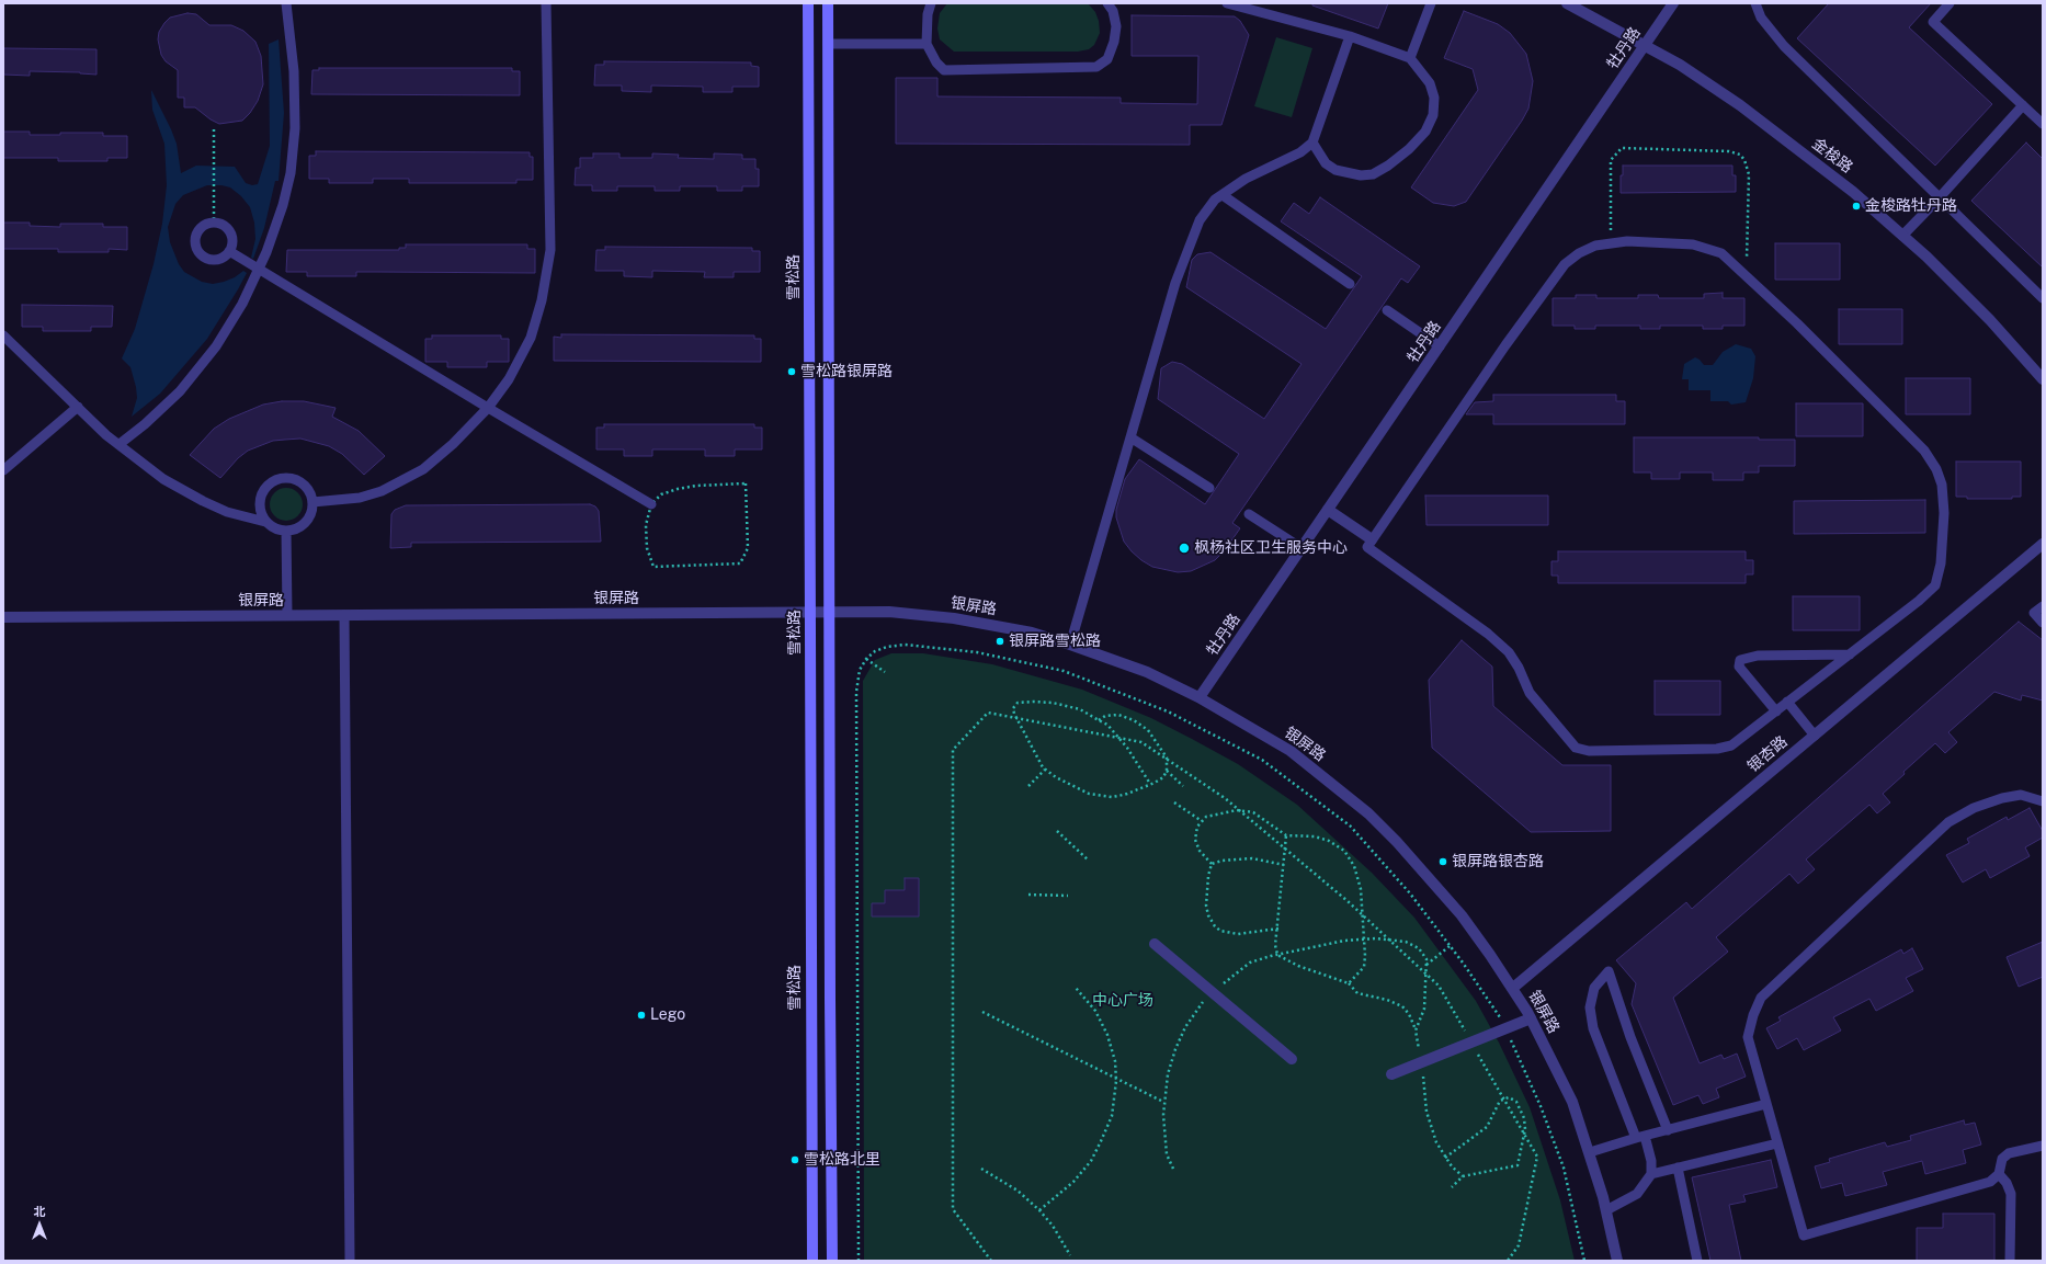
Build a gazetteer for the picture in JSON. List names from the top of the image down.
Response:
{
  "streets": {
    "main road": ["雪松路"],
    "street": [
      "牡丹路",
      "金梭路",
      "银屏路",
      "银杏路"
    ]
  },
  "crossings": [
    ["牡丹路", "金梭路"],
    ["牡丹路", "银屏路"],
    ["雪松路", "银屏路"],
    ["银屏路", "银杏路"]
  ],
  "parks": ["中心广场"],
  "places": [
    "金梭路牡丹路",
    "雪松路银屏路",
    "枫杨社区卫生服务中心",
    "银屏路雪松路",
    "银屏路银杏路",
    "Lego",
    "雪松路北里"
  ],
  "north": "top"
}
